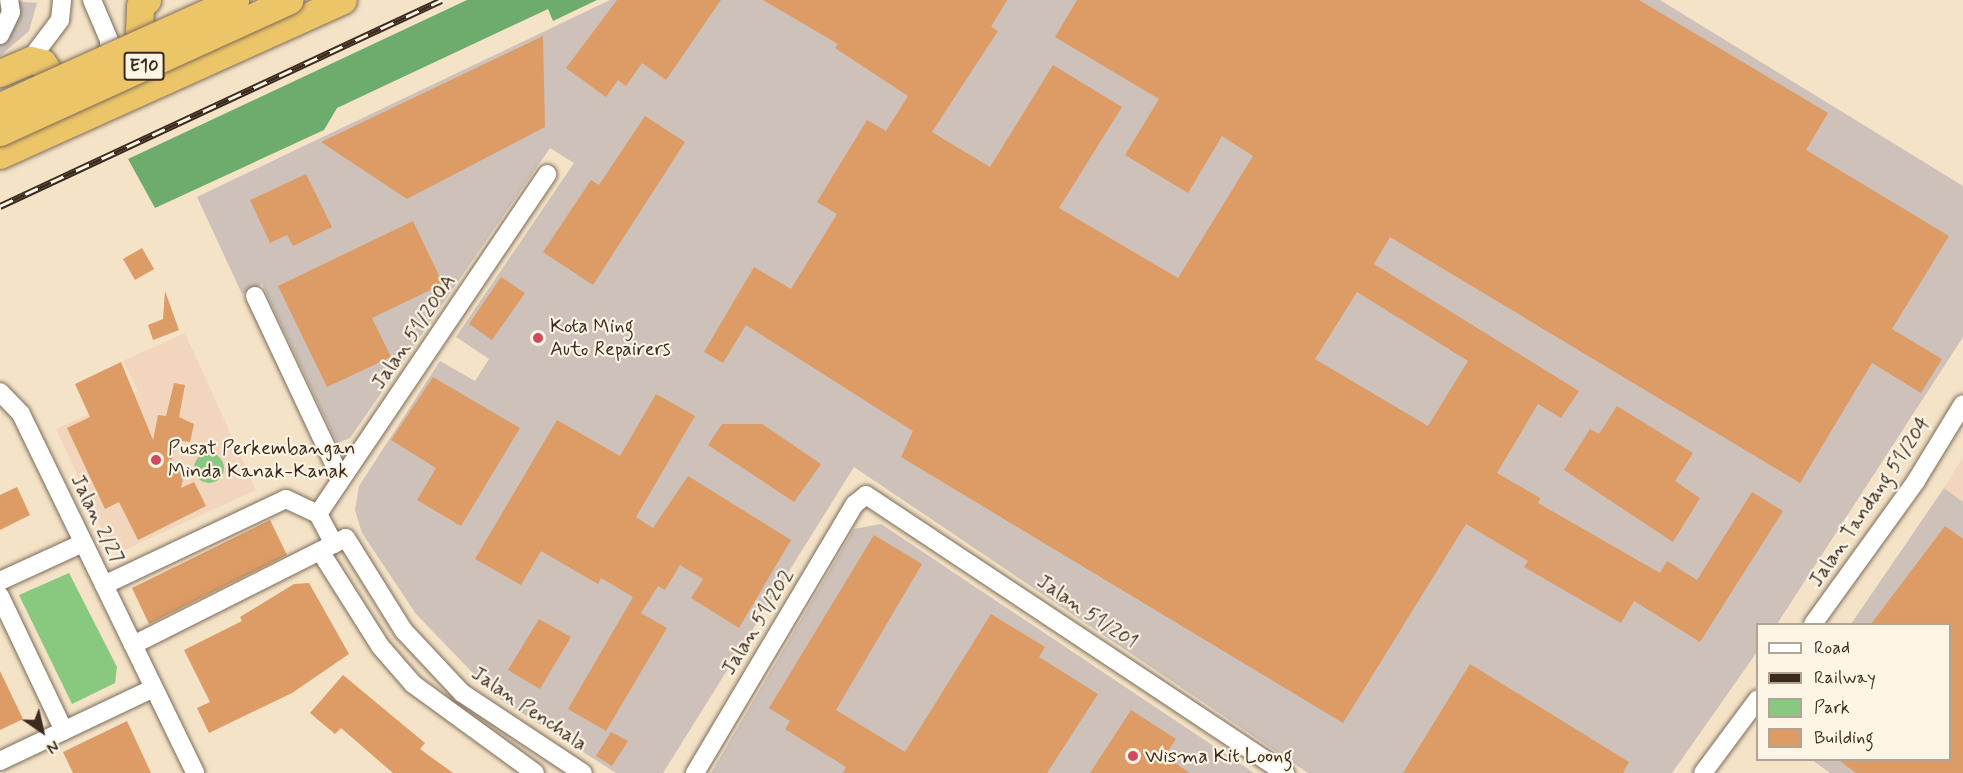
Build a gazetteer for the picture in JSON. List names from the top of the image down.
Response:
{
  "streets": {
    "highway": ["E10"],
    "street": [
      "Jalan 51/200A",
      "Jalan Tandang 51/204",
      "Jalan 2/27",
      "Jalan 51/201",
      "Jalan 51/202",
      "Jalan Penchala"
    ]
  },
  "crossings": [
    ["Jalan 51/200A", "Jalan Penchala"],
    ["Jalan 51/201", "Jalan 51/202"]
  ],
  "places": ["Kota Ming Auto Repairers", "Pusat Perkembangan Minda Kanak-Kanak", "Wisma Kit Loong"],
  "legend": [
    "Road",
    "Railway",
    "Park",
    "Building"
  ],
  "north": "bottom right"
}
